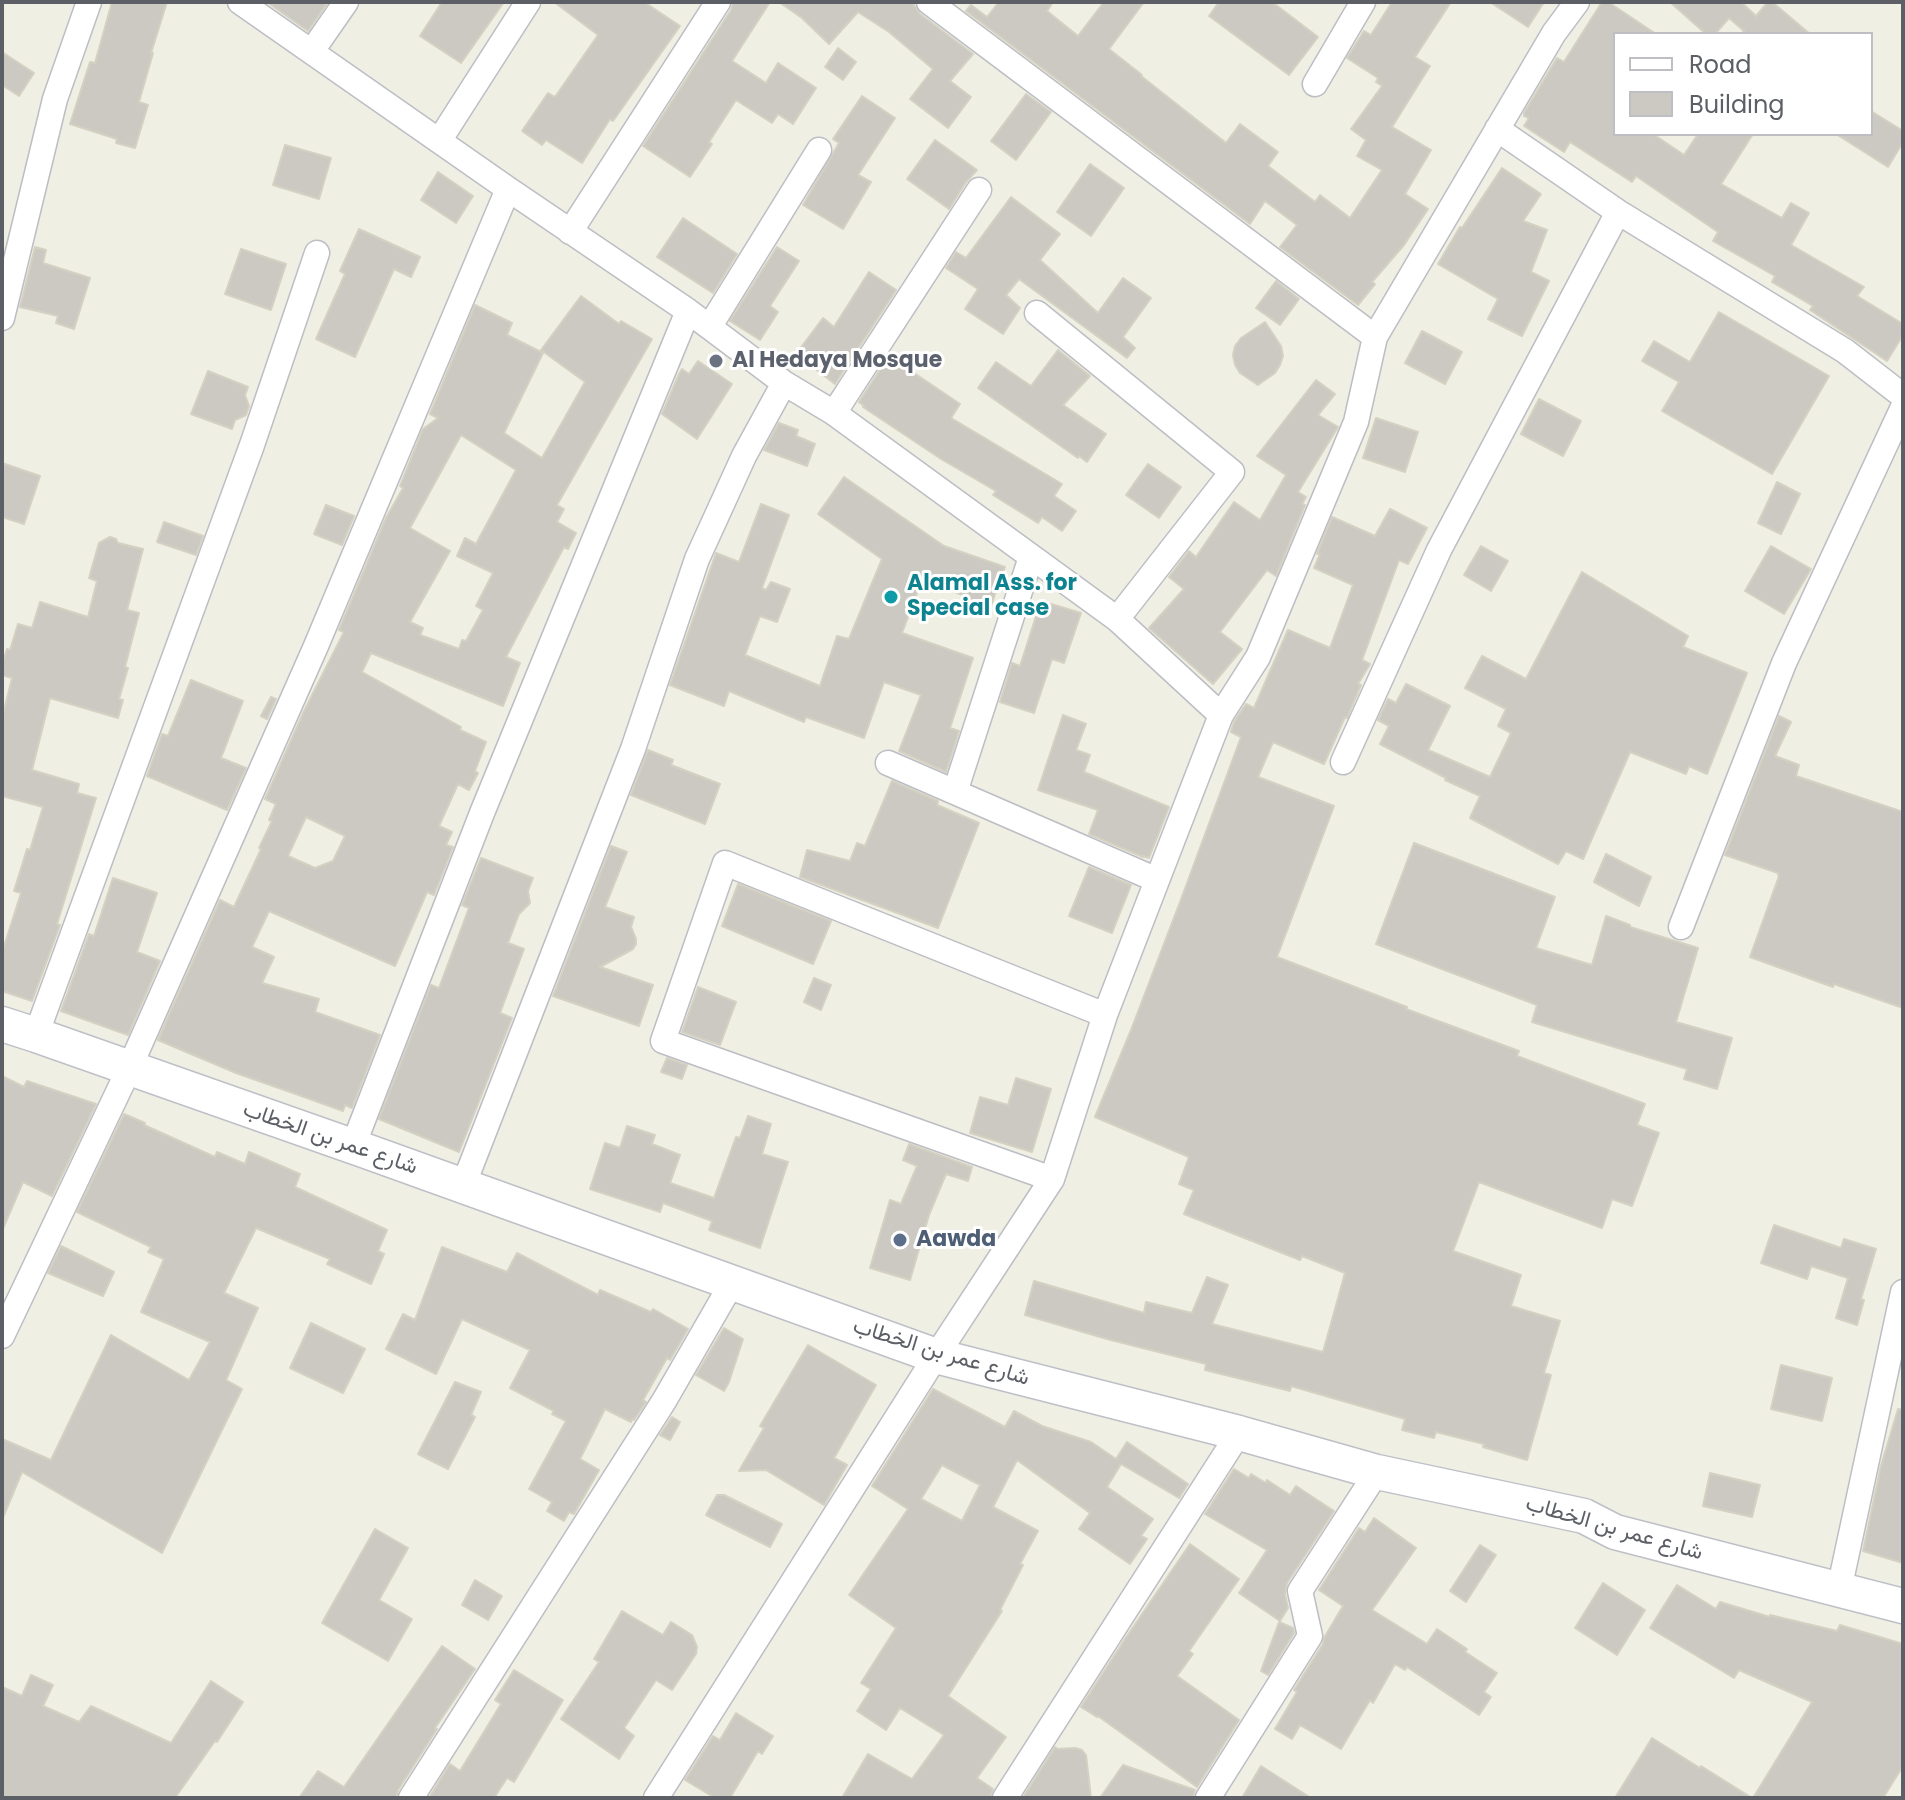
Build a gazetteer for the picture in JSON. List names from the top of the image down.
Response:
{
  "streets": {
    "main road": ["شارع عمر بن الخطاب"]
  },
  "places": ["Al Hedaya Mosque", "Alamal Ass. for Special case", "Aawda"],
  "legend": ["Road", "Building"]
}
